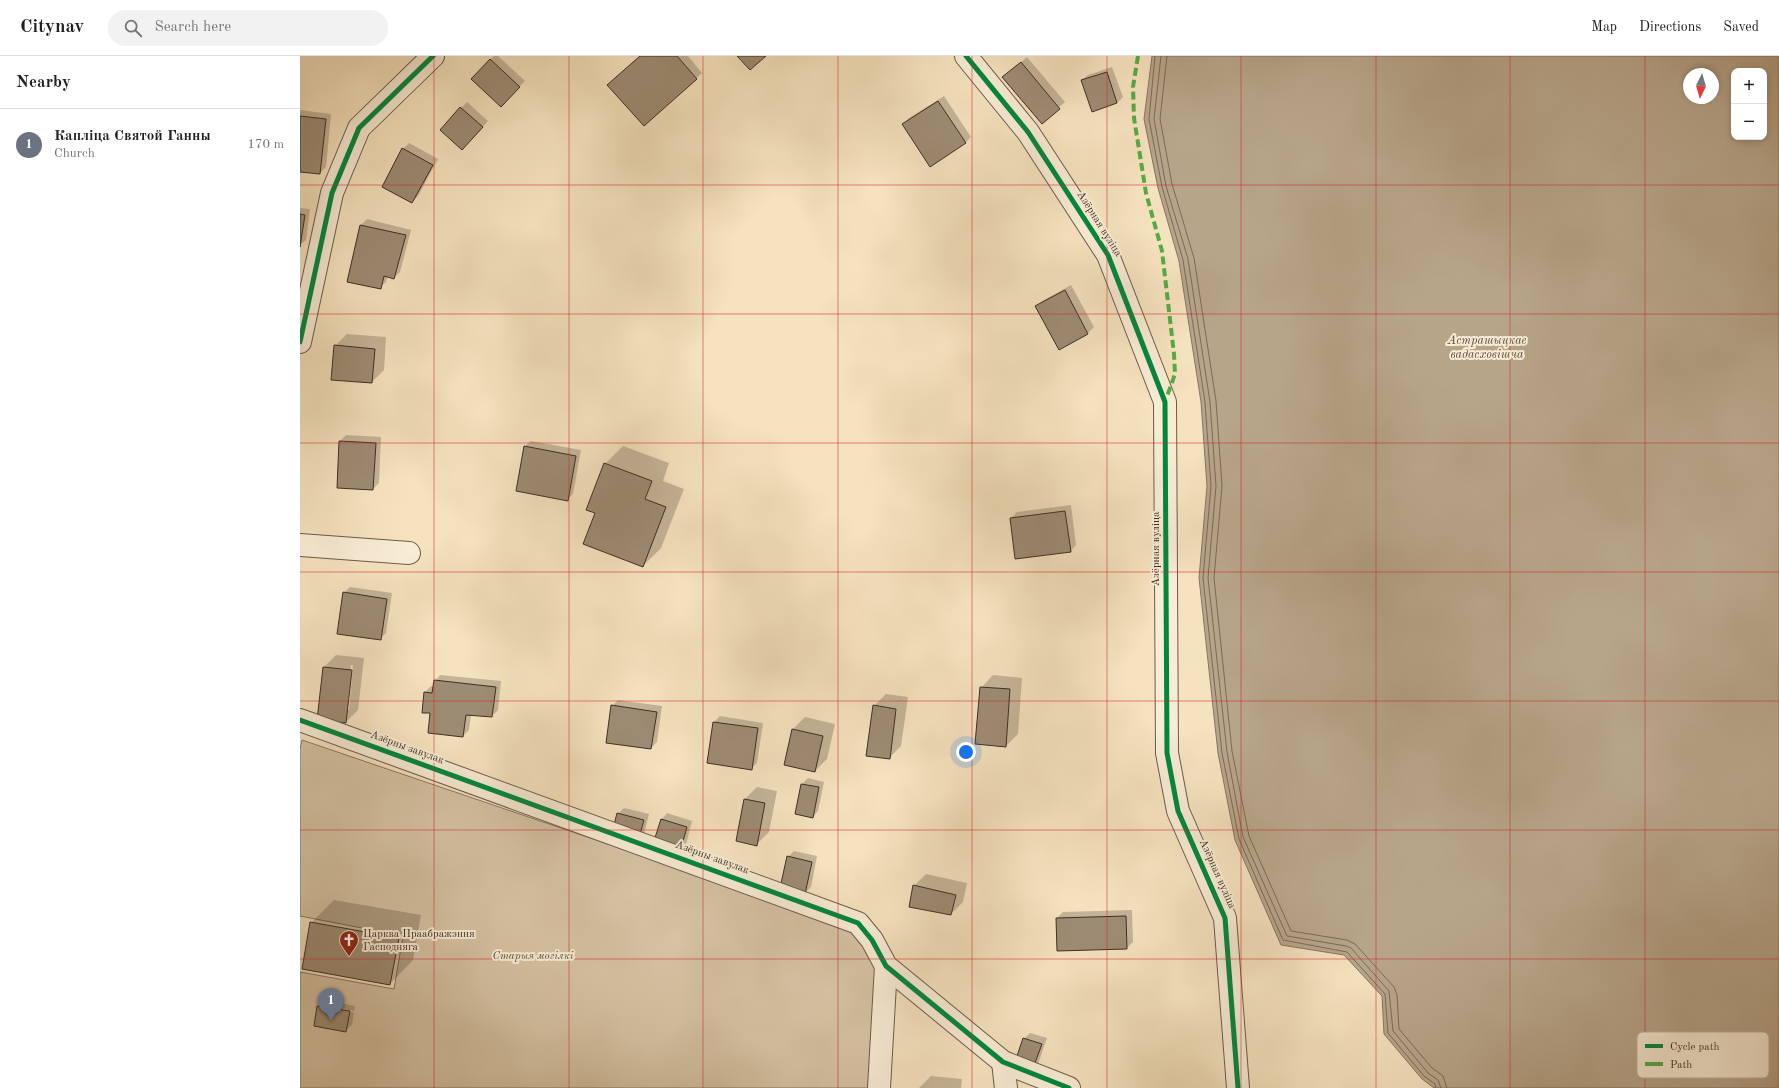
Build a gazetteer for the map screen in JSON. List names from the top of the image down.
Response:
{
  "streets": {
    "street": ["Азёрная вуліца", "Азёрны завулак"]
  },
  "water": ["Астрашыцкае вадасховішча"],
  "parks": ["Старыя могілкі"],
  "places": {
    "church": ["Царква Праабражэння Гасподняга"]
  },
  "legend": ["Cycle path", "Path"],
  "north": "bottom",
  "page": {
    "header": "Citynav",
    "search": "Search here",
    "nav": ["Map", "Directions", "Saved"],
    "heading": "Nearby",
    "map_buttons": ["+", "−"],
    "list": [
      {
        "mark": "1",
        "name": "Капліца Святой Ганны",
        "note": "Church",
        "value": "170 m"
      }
    ],
    "pins": "1"
  }
}
